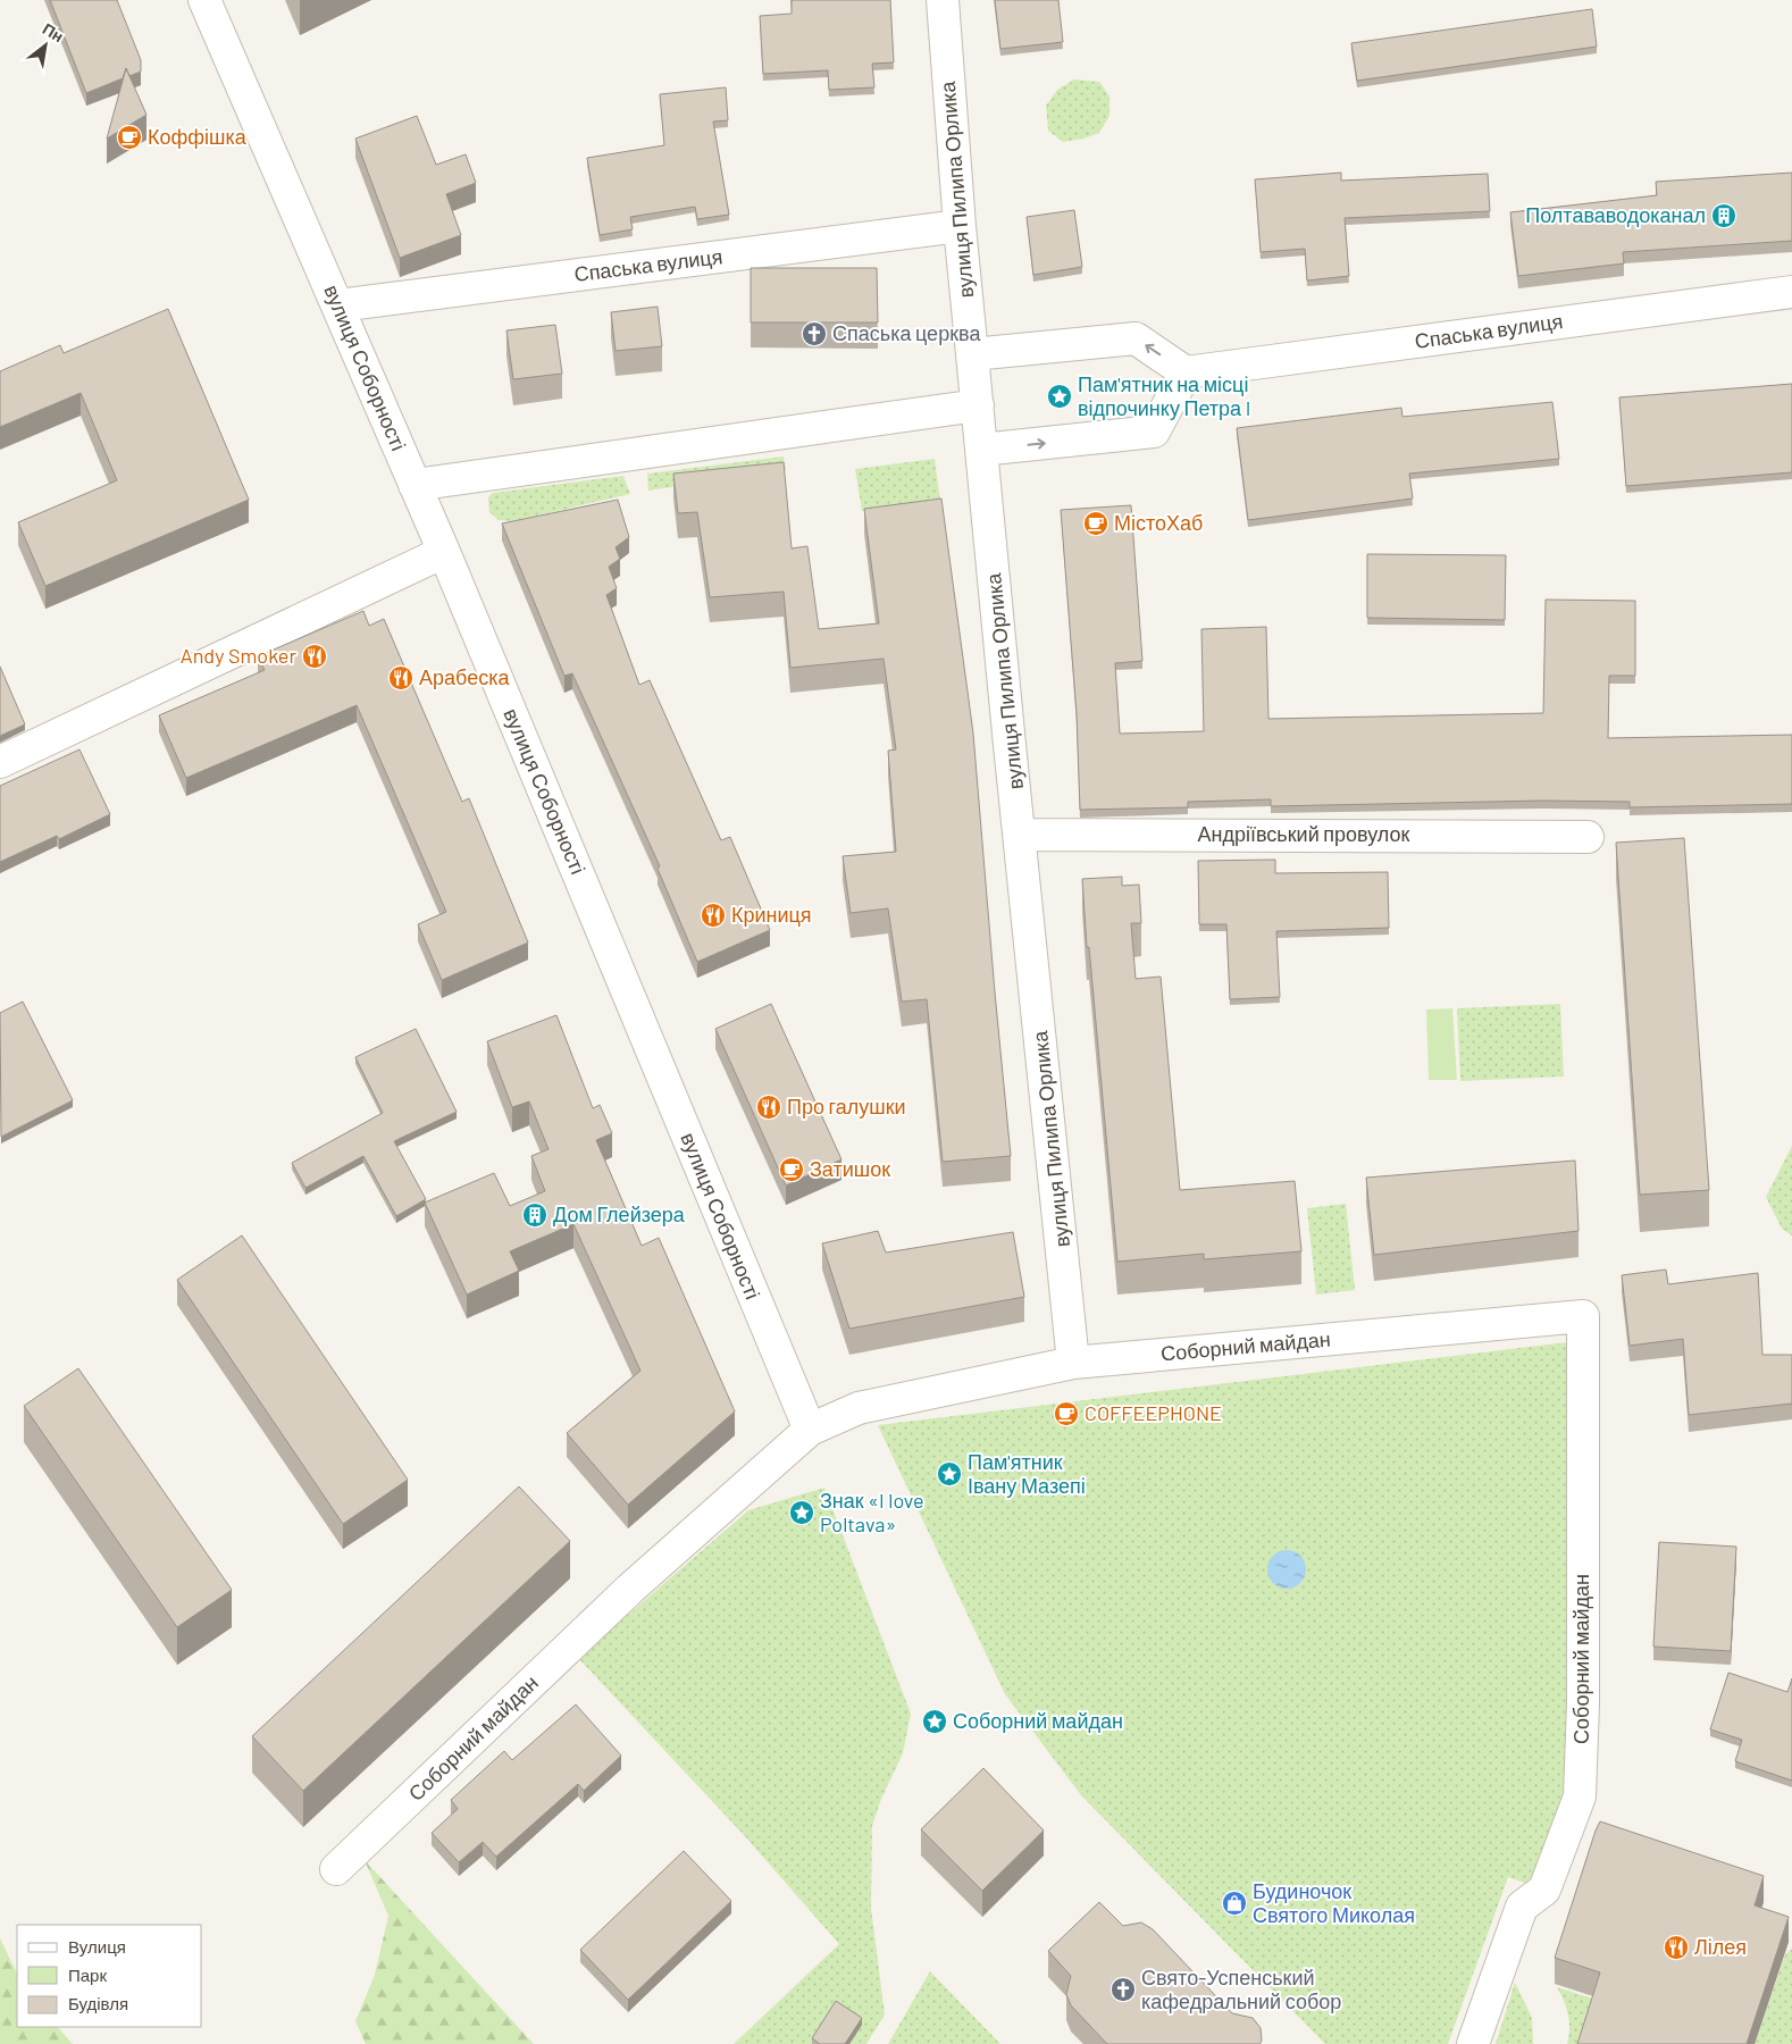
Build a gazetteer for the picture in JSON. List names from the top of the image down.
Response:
{
  "streets": {
    "street": [
      "вулиця Пилипа Орлика",
      "Спаська вулиця",
      "вулиця Соборності",
      "Андріївський провулок",
      "Соборний майдан"
    ]
  },
  "crossings": [
    ["вулиця Пилипа Орлика", "Спаська вулиця"],
    ["вулиця Пилипа Орлика", "Андріївський провулок"],
    ["вулиця Пилипа Орлика", "Соборний майдан"],
    ["Спаська вулиця", "вулиця Соборності"],
    ["вулиця Соборності", "Соборний майдан"]
  ],
  "places": {
    "cafe": [
      "Коффішка",
      "МістоХаб",
      "Затишок",
      "COFFEEPHONE"
    ],
    "building": ["Полтававодоканал", "Дом Глейзера"],
    "church": ["Спаська церква", "Свято-Успенський кафедральний собор"],
    "place": [
      "Пам'ятник на місці відпочинку Петра I",
      "Пам'ятник Івану Мазепі",
      "Знак «I love Poltava»",
      "Соборний майдан"
    ],
    "restaurant": [
      "Andy Smoker",
      "Арабеска",
      "Криниця",
      "Про галушки",
      "Лілея"
    ],
    "shop": ["Будиночок Святого Миколая"]
  },
  "legend": ["Вулиця", "Парк", "Будівля"],
  "north": "top right"
}
